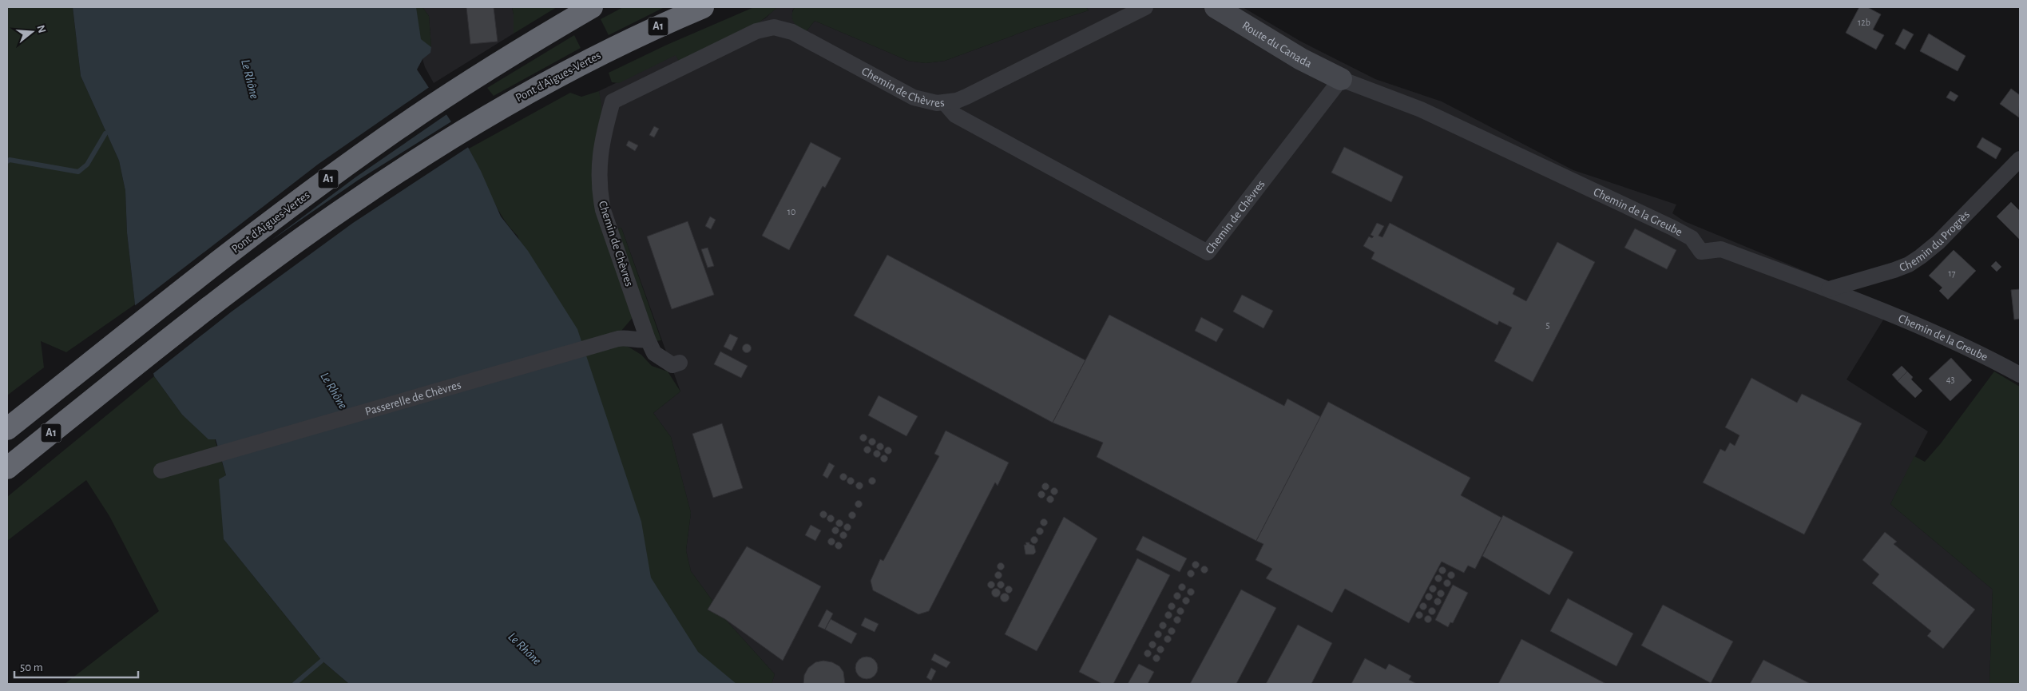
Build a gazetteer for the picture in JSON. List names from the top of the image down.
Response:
{
  "streets": {
    "highway": ["A1", "Pont d'Aigues-Vertes"],
    "street": [
      "Route du Canada",
      "Chemin de Chèvres",
      "Chemin de la Greube",
      "Chemin du Progrès",
      "Passerelle de Chèvres"
    ]
  },
  "crossings": [
    ["Route du Canada", "Chemin de Chèvres"],
    ["Route du Canada", "Chemin de la Greube"],
    ["Chemin de Chèvres", "Chemin de la Greube"],
    ["Chemin de Chèvres", "Passerelle de Chèvres"],
    ["Chemin de la Greube", "Chemin du Progrès"]
  ],
  "water": ["Le Rhône"],
  "house_numbers": [
    "12b",
    "10",
    "17",
    "5",
    "43"
  ],
  "scale_bar": "50 m",
  "north": "right"
}
